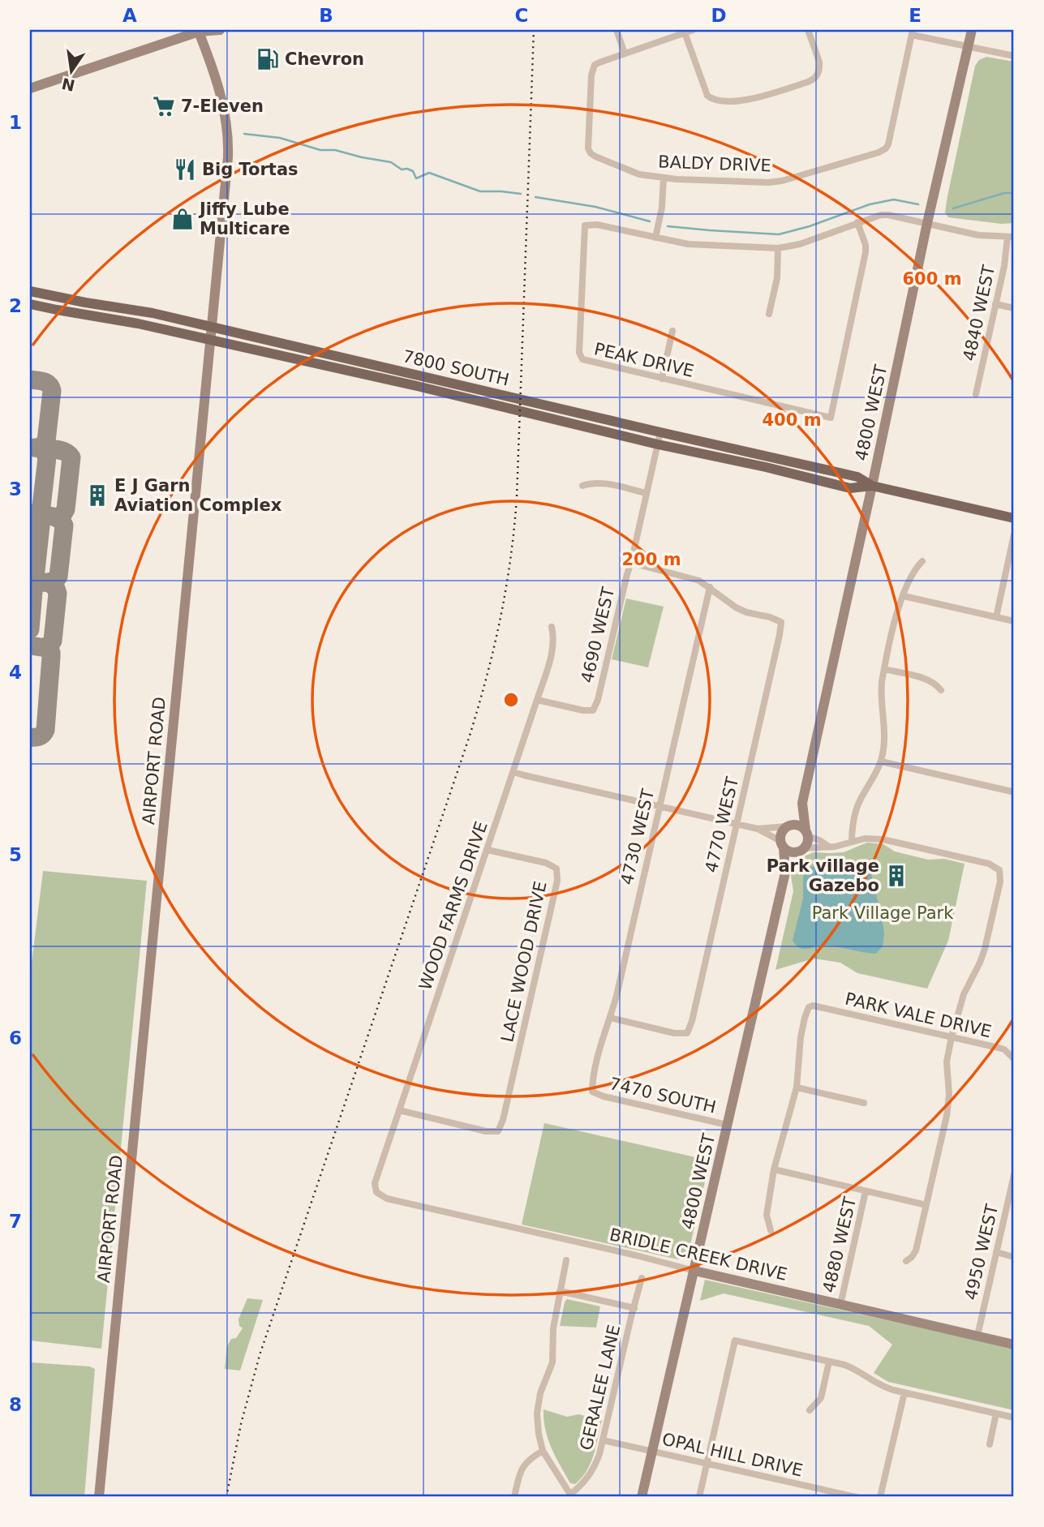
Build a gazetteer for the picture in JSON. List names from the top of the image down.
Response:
{
  "streets": {
    "main road": ["7800 SOUTH"],
    "street": [
      "BALDY DRIVE",
      "4840 WEST",
      "PEAK DRIVE",
      "4800 WEST",
      "4690 WEST",
      "AIRPORT ROAD",
      "4770 WEST",
      "4730 WEST",
      "WOOD FARMS DRIVE",
      "LACE WOOD DRIVE",
      "PARK VALE DRIVE",
      "7470 SOUTH",
      "4880 WEST",
      "4950 WEST",
      "BRIDLE CREEK DRIVE",
      "GERALEE LANE",
      "OPAL HILL DRIVE"
    ]
  },
  "crossings": [
    ["7800 SOUTH", "4800 WEST"],
    ["7800 SOUTH", "4690 WEST"],
    ["7800 SOUTH", "AIRPORT ROAD"],
    ["4800 WEST", "7470 SOUTH"],
    ["4800 WEST", "BRIDLE CREEK DRIVE"],
    ["4800 WEST", "OPAL HILL DRIVE"],
    ["4690 WEST", "WOOD FARMS DRIVE"],
    ["4770 WEST", "4730 WEST"],
    ["4730 WEST", "7470 SOUTH"],
    ["WOOD FARMS DRIVE", "LACE WOOD DRIVE"],
    ["WOOD FARMS DRIVE", "BRIDLE CREEK DRIVE"],
    ["4880 WEST", "BRIDLE CREEK DRIVE"],
    ["4950 WEST", "BRIDLE CREEK DRIVE"],
    ["GERALEE LANE", "OPAL HILL DRIVE"]
  ],
  "parks": ["Park Village Park"],
  "places": {
    "fuel station": ["Chevron"],
    "supermarket": ["7-Eleven"],
    "restaurant": ["Big Tortas"],
    "shop": ["Jiffy Lube Multicare"],
    "building": ["E J Garn Aviation Complex", "Park village Gazebo"]
  },
  "north": "bottom",
  "grid": {
    "columns": [
      "A",
      "B",
      "C",
      "D",
      "E"
    ],
    "rows": [
      "1",
      "2",
      "3",
      "4",
      "5",
      "6",
      "7",
      "8"
    ]
  },
  "rings": ["600 m", "400 m", "200 m"]
}
